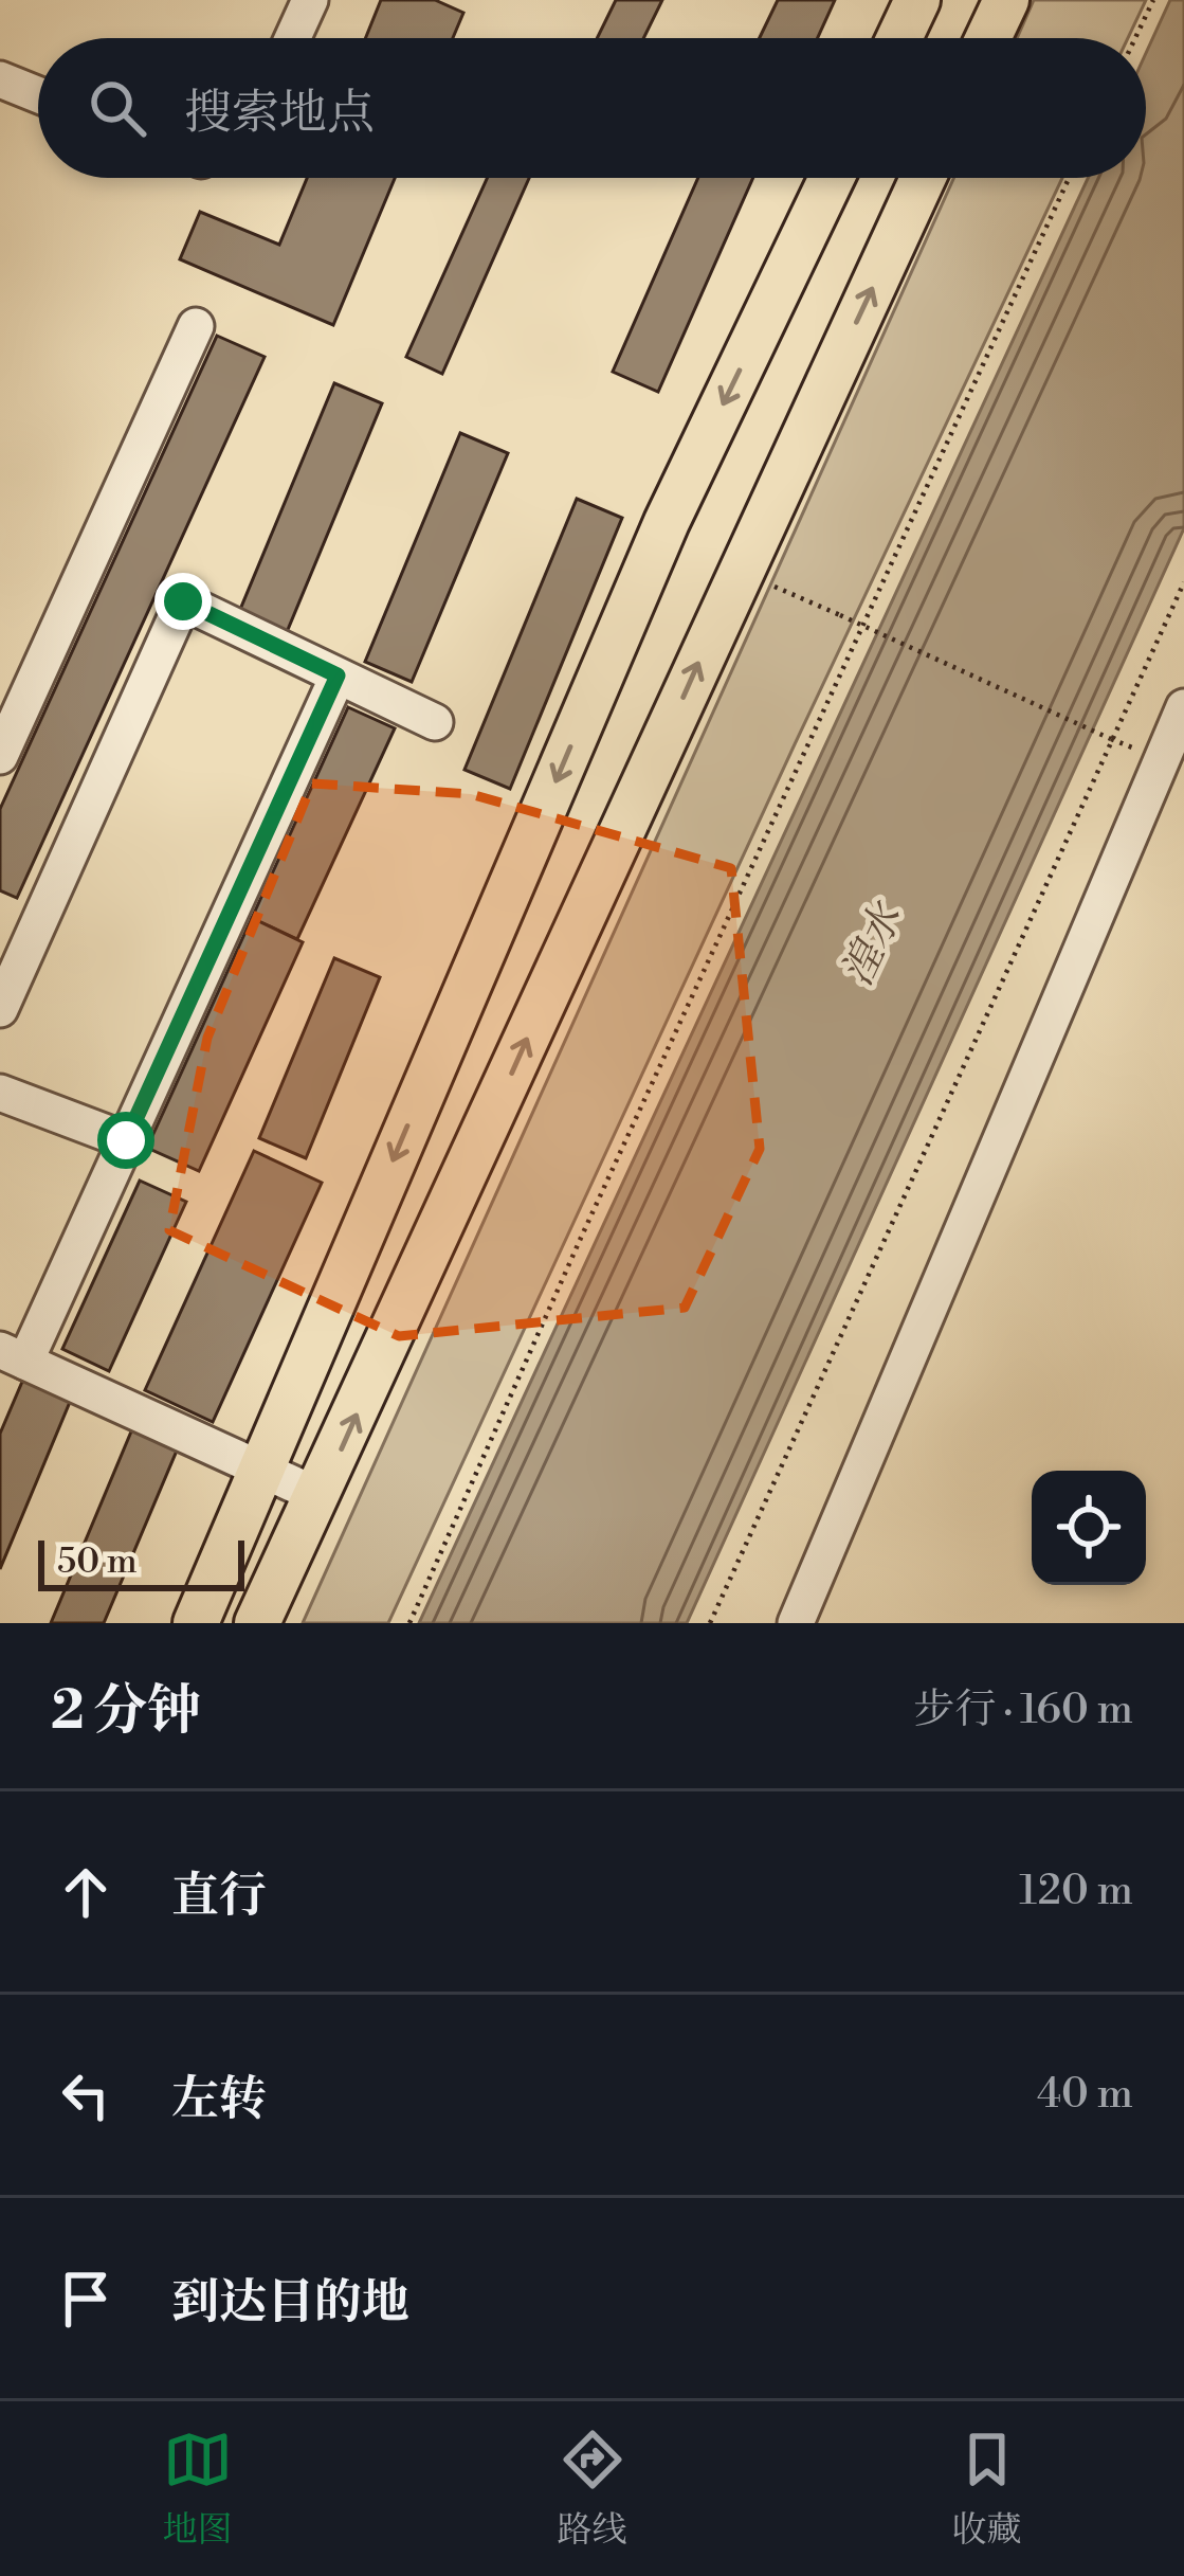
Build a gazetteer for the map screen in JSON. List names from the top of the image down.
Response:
{
  "water": ["湟水"],
  "scale_bar": "50 m",
  "page": {
    "search": "搜索地点",
    "scale": "50 m",
    "heading": ["2 分钟", "步行 · 160 m"],
    "list": [
      ["直行", "120 m"],
      ["左转", "40 m"],
      "到达目的地"
    ],
    "nav": ["地图", "路线", "收藏"]
  }
}
